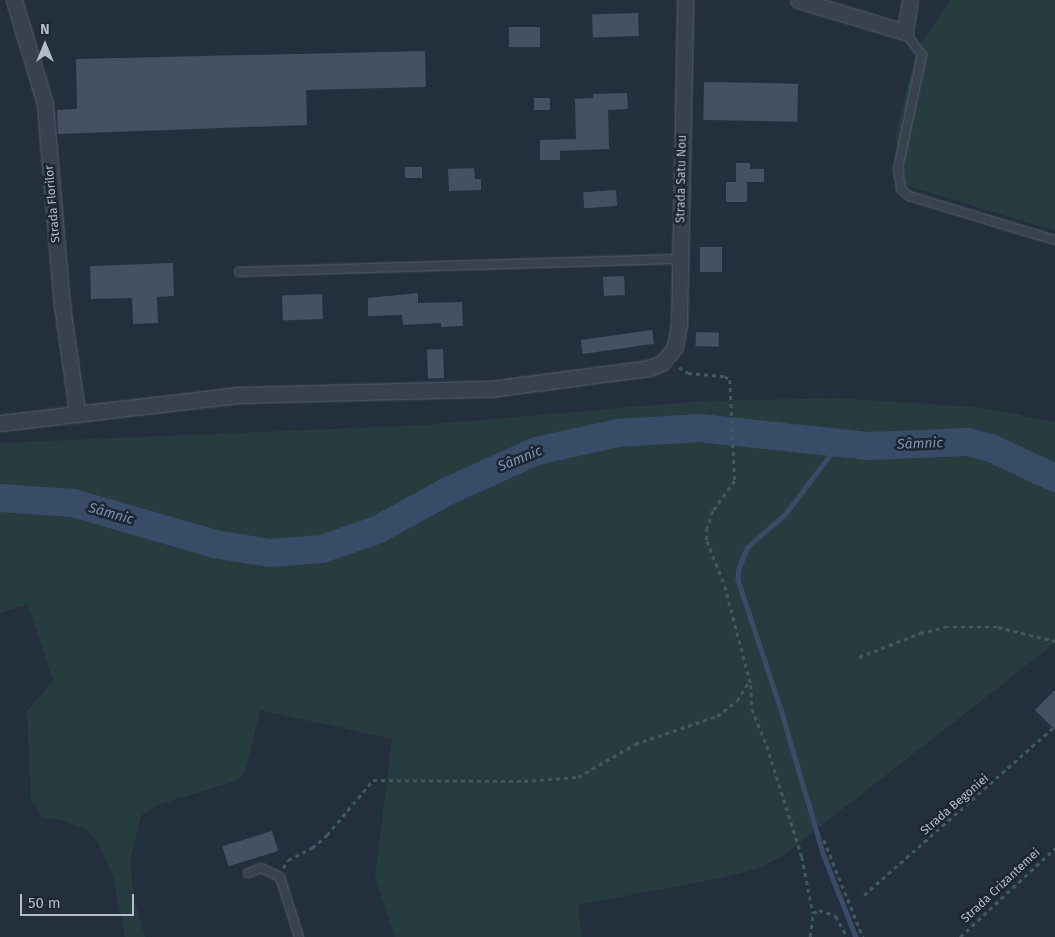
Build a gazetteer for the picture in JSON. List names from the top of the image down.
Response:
{
  "streets": {
    "street": ["Strada Satu Nou", "Strada Florilor"],
    "path": ["Strada Begoniei", "Strada Crizantemei"]
  },
  "water": ["Sâmnic"],
  "scale_bar": "50 m",
  "north": "top"
}
